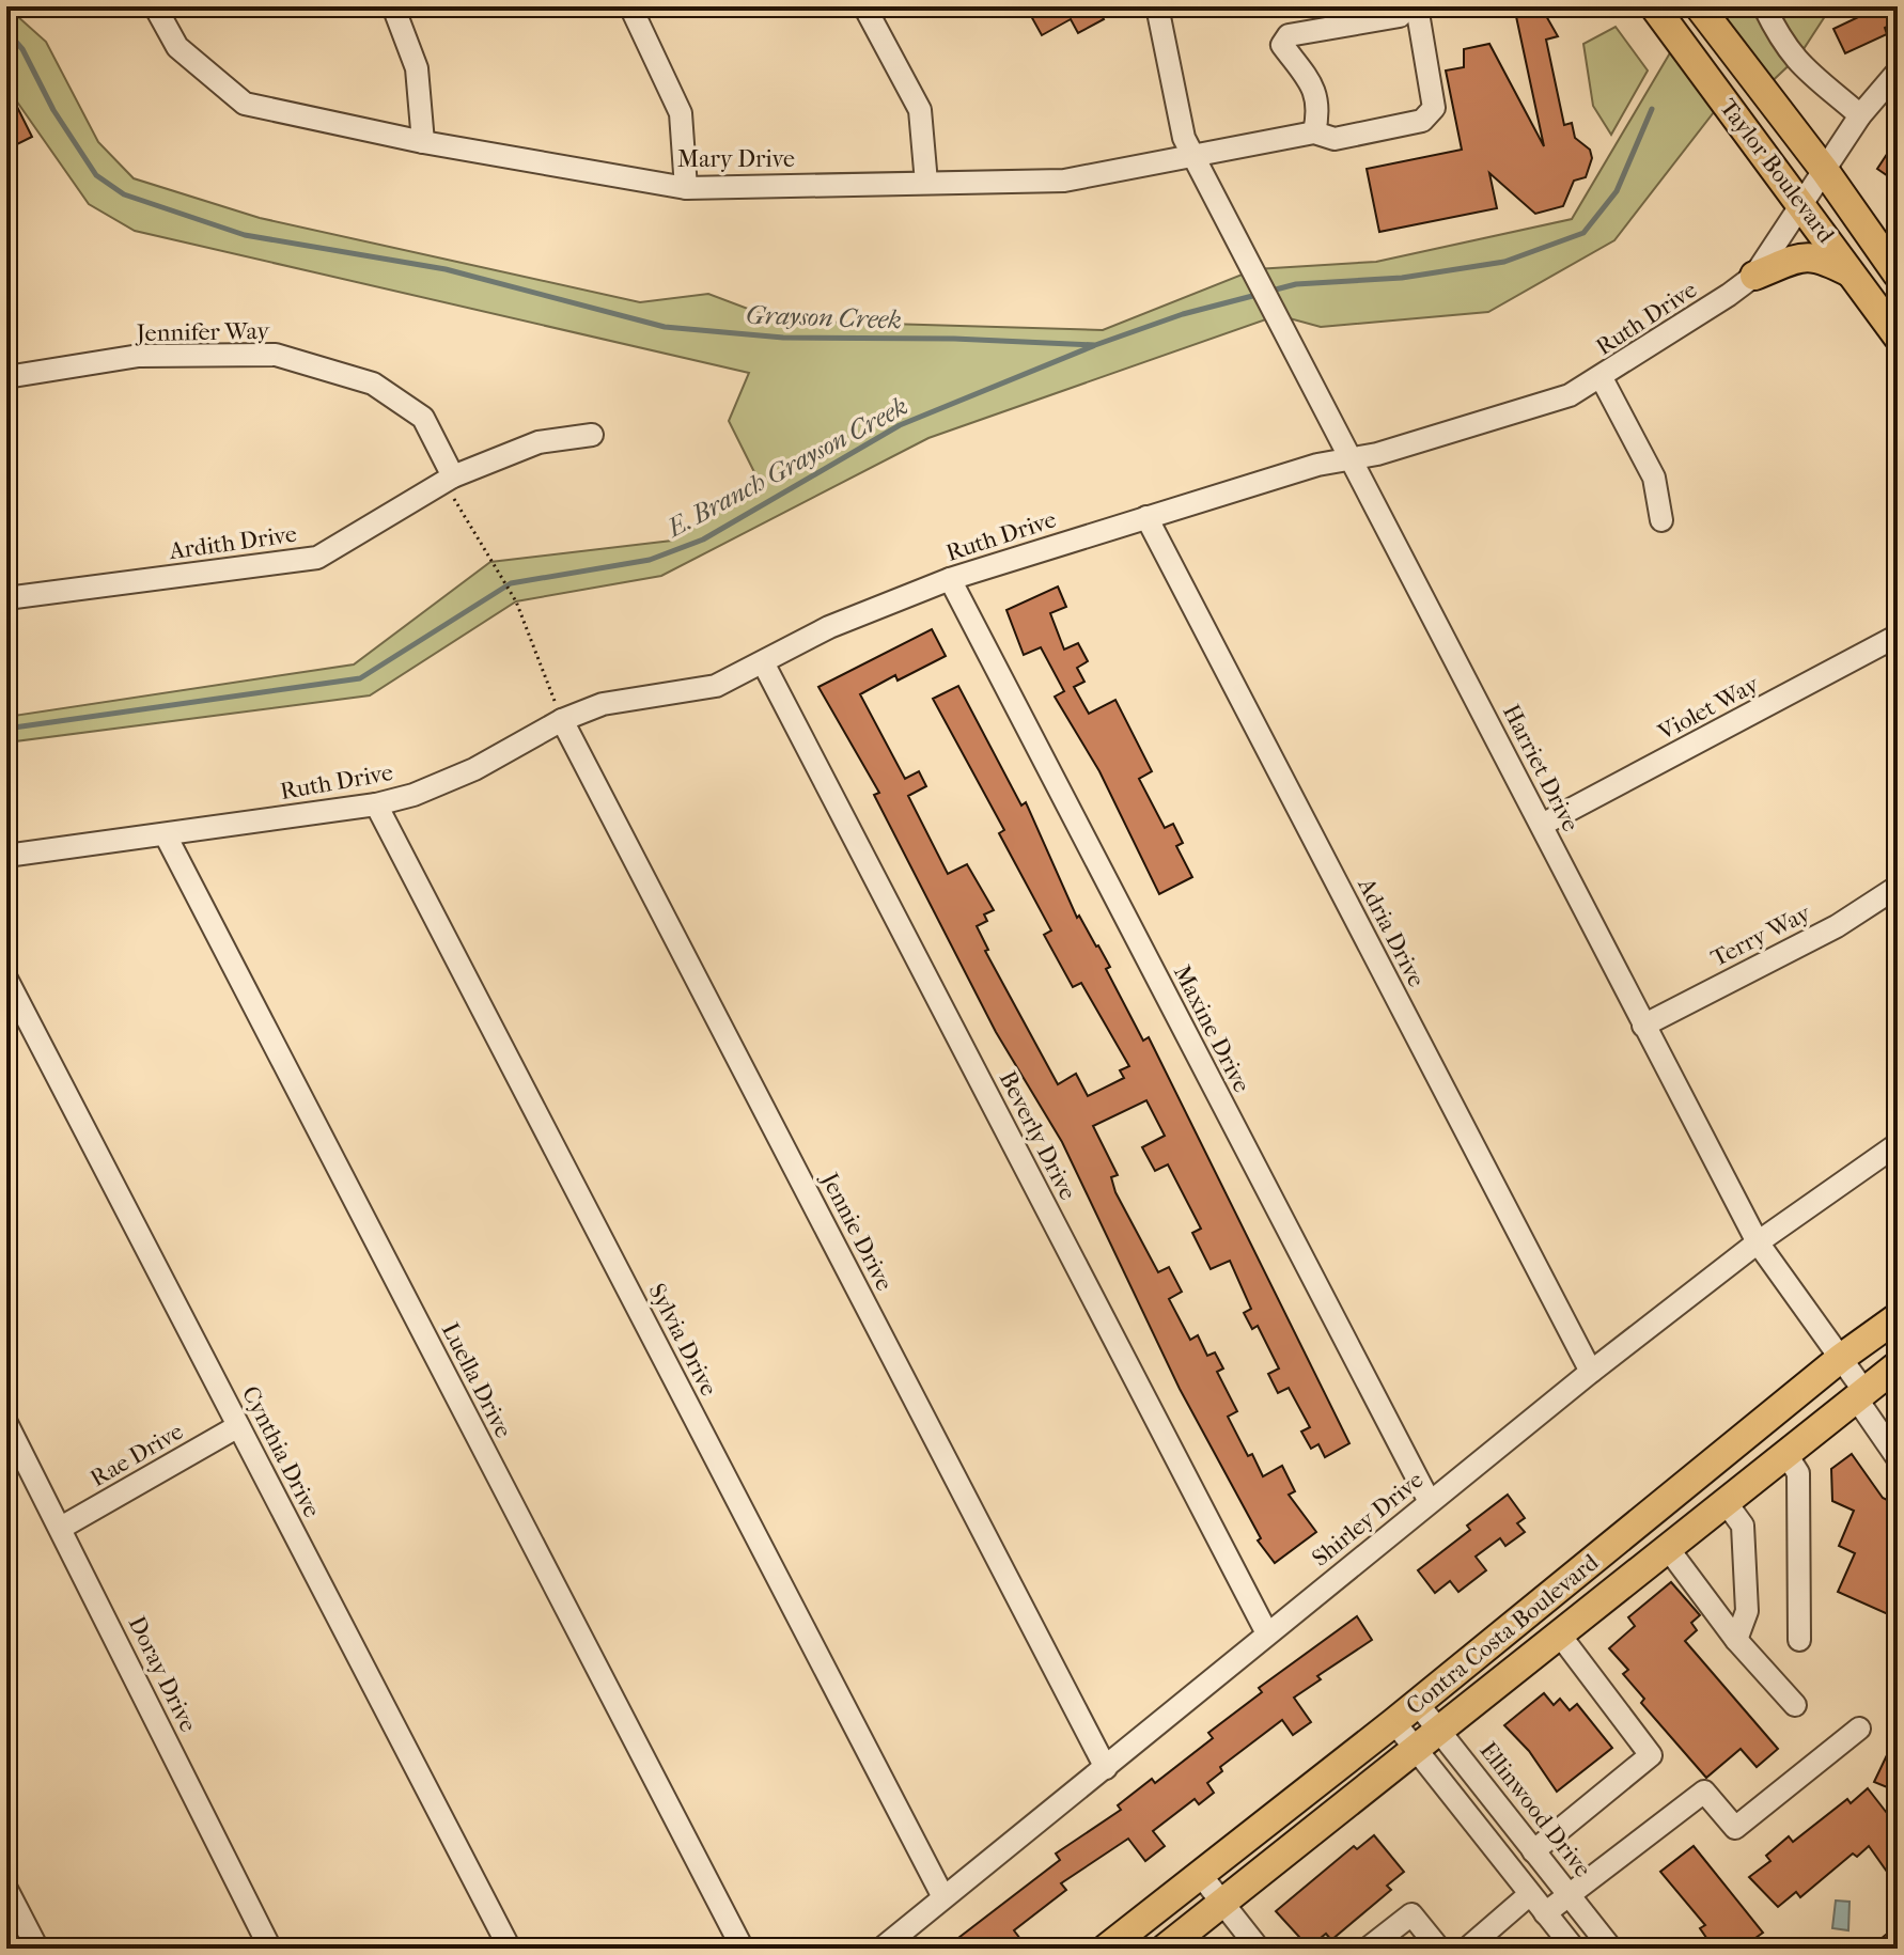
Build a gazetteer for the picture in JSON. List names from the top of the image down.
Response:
{
  "streets": {
    "main road": ["Taylor Boulevard", "Contra Costa Boulevard"],
    "street": [
      "Mary Drive",
      "Ruth Drive",
      "Jennifer Way",
      "Ardith Drive",
      "Violet Way",
      "Harriet Drive",
      "Adria Drive",
      "Terry Way",
      "Maxine Drive",
      "Beverly Drive",
      "Jennie Drive",
      "Sylvia Drive",
      "Luella Drive",
      "Cynthia Drive",
      "Rae Drive",
      "Shirley Drive",
      "Doray Drive",
      "Ellinwood Drive"
    ]
  },
  "crossings": [
    ["Mary Drive", "Harriet Drive"],
    ["Taylor Boulevard", "Ruth Drive"],
    ["Ruth Drive", "Harriet Drive"],
    ["Ruth Drive", "Adria Drive"],
    ["Ruth Drive", "Maxine Drive"],
    ["Ruth Drive", "Beverly Drive"],
    ["Ruth Drive", "Jennie Drive"],
    ["Ruth Drive", "Sylvia Drive"],
    ["Ruth Drive", "Luella Drive"],
    ["Jennifer Way", "Ardith Drive"],
    ["Violet Way", "Harriet Drive"],
    ["Harriet Drive", "Terry Way"],
    ["Harriet Drive", "Shirley Drive"],
    ["Harriet Drive", "Contra Costa Boulevard"],
    ["Adria Drive", "Shirley Drive"],
    ["Maxine Drive", "Shirley Drive"],
    ["Beverly Drive", "Shirley Drive"],
    ["Jennie Drive", "Shirley Drive"],
    ["Sylvia Drive", "Shirley Drive"],
    ["Cynthia Drive", "Rae Drive"],
    ["Rae Drive", "Doray Drive"],
    ["Contra Costa Boulevard", "Ellinwood Drive"]
  ],
  "water": ["Grayson Creek", "E. Branch Grayson Creek"]
}
